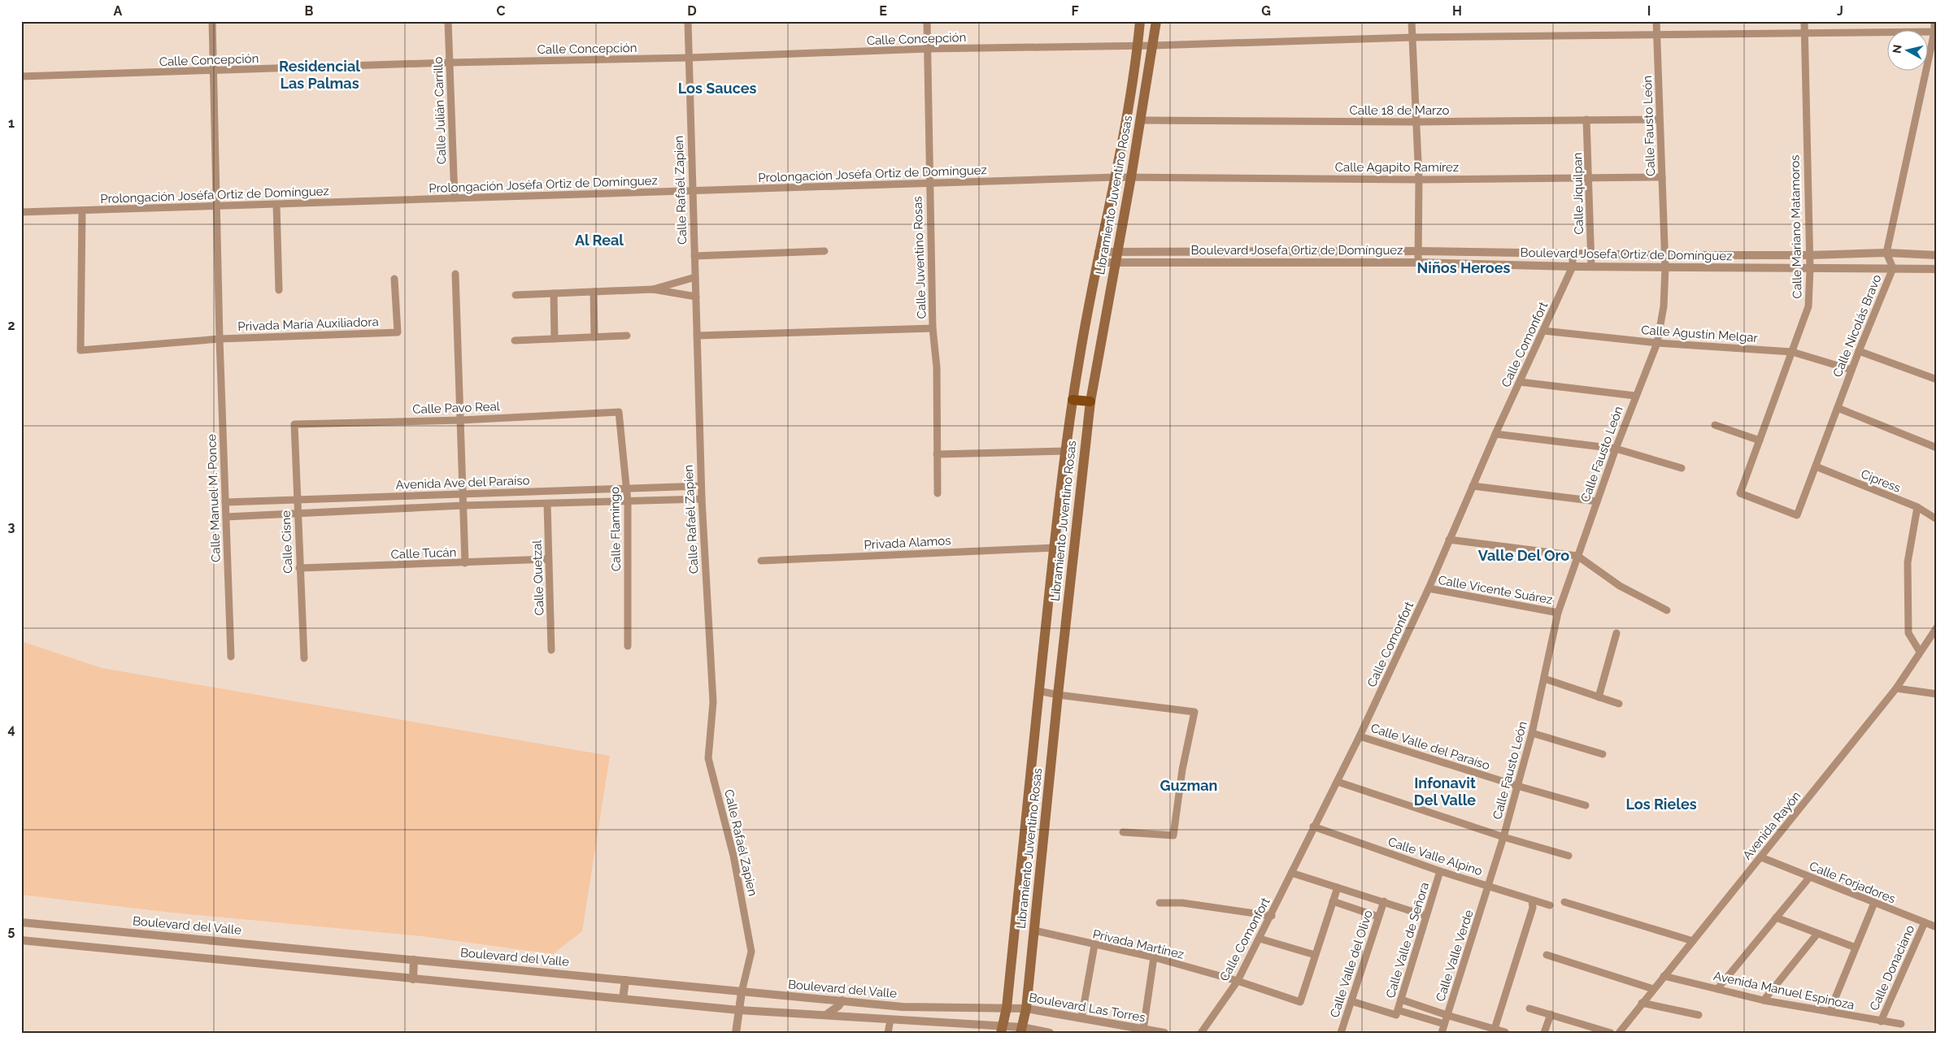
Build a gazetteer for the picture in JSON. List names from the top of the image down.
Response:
{
  "streets": {
    "main road": ["Libramiento Juventino Rosas"],
    "street": [
      "Calle Concepción",
      "Calle Julián Carrillo",
      "Calle 18 de Marzo",
      "Calle Fausto León",
      "Calle Agapito Ramírez",
      "Prolongación Joséfa Ortiz de Domínguez",
      "Calle Rafaél Zapien",
      "Calle Jiquilpan",
      "Calle Mariano Matamoros",
      "Boulevard Josefa Ortiz de Domínguez",
      "Calle Juventino Rosas",
      "Privada María Auxiliadora",
      "Calle Nicolás Bravo",
      "Calle Agustín Melgar",
      "Calle Comonfort",
      "Calle Pavo Real",
      "Cipress",
      "Avenida Ave del Paraíso",
      "Calle Manuel M. Ponce",
      "Calle Flamingo",
      "Calle Cisne",
      "Privada Alamos",
      "Calle Tucán",
      "Calle Quetzal",
      "Calle Vicente Suárez",
      "Calle Valle del Paraíso",
      "Avenida Rayón",
      "Calle Valle Alpino",
      "Calle Forjadores",
      "Boulevard del Valle",
      "Calle Valle de Señora",
      "Privada Martínez",
      "Calle Valle Verde",
      "Calle Valle del Olivo",
      "Calle Donaciano",
      "Avenida Manuel Espinoza",
      "Boulevard Las Torres"
    ]
  },
  "crossings": [
    ["Calle Concepción", "Calle Julián Carrillo"],
    ["Calle Concepción", "Calle Fausto León"],
    ["Calle Concepción", "Calle Rafaél Zapien"],
    ["Calle Concepción", "Libramiento Juventino Rosas"],
    ["Calle Concepción", "Calle Mariano Matamoros"],
    ["Calle Concepción", "Calle Juventino Rosas"],
    ["Calle Concepción", "Calle Manuel M. Ponce"],
    ["Calle Julián Carrillo", "Prolongación Joséfa Ortiz de Domínguez"],
    ["Calle 18 de Marzo", "Calle Fausto León"],
    ["Calle 18 de Marzo", "Calle Jiquilpan"],
    ["Calle 18 de Marzo", "Libramiento Juventino Rosas"],
    ["Calle Fausto León", "Calle Agapito Ramírez"],
    ["Calle Fausto León", "Boulevard Josefa Ortiz de Domínguez"],
    ["Calle Fausto León", "Calle Agustín Melgar"],
    ["Calle Fausto León", "Calle Vicente Suárez"],
    ["Calle Fausto León", "Calle Valle del Paraíso"],
    ["Calle Fausto León", "Calle Valle Alpino"],
    ["Calle Fausto León", "Calle Valle Verde"],
    ["Calle Agapito Ramírez", "Prolongación Joséfa Ortiz de Domínguez"],
    ["Calle Agapito Ramírez", "Calle Jiquilpan"],
    ["Calle Agapito Ramírez", "Libramiento Juventino Rosas"],
    ["Prolongación Joséfa Ortiz de Domínguez", "Calle Rafaél Zapien"],
    ["Prolongación Joséfa Ortiz de Domínguez", "Libramiento Juventino Rosas"],
    ["Prolongación Joséfa Ortiz de Domínguez", "Calle Juventino Rosas"],
    ["Prolongación Joséfa Ortiz de Domínguez", "Calle Manuel M. Ponce"],
    ["Calle Rafaél Zapien", "Avenida Ave del Paraíso"],
    ["Calle Rafaél Zapien", "Boulevard del Valle"],
    ["Calle Jiquilpan", "Boulevard Josefa Ortiz de Domínguez"],
    ["Libramiento Juventino Rosas", "Boulevard Josefa Ortiz de Domínguez"],
    ["Libramiento Juventino Rosas", "Privada Alamos"],
    ["Libramiento Juventino Rosas", "Boulevard del Valle"],
    ["Libramiento Juventino Rosas", "Privada Martínez"],
    ["Libramiento Juventino Rosas", "Boulevard Las Torres"],
    ["Calle Mariano Matamoros", "Boulevard Josefa Ortiz de Domínguez"],
    ["Calle Mariano Matamoros", "Calle Nicolás Bravo"],
    ["Calle Mariano Matamoros", "Calle Agustín Melgar"],
    ["Boulevard Josefa Ortiz de Domínguez", "Calle Nicolás Bravo"],
    ["Boulevard Josefa Ortiz de Domínguez", "Calle Comonfort"],
    ["Privada María Auxiliadora", "Calle Manuel M. Ponce"],
    ["Calle Nicolás Bravo", "Calle Agustín Melgar"],
    ["Calle Nicolás Bravo", "Cipress"],
    ["Calle Agustín Melgar", "Calle Comonfort"],
    ["Calle Comonfort", "Calle Vicente Suárez"],
    ["Calle Comonfort", "Calle Valle del Paraíso"],
    ["Calle Comonfort", "Calle Valle Alpino"],
    ["Calle Comonfort", "Privada Martínez"],
    ["Calle Pavo Real", "Calle Flamingo"],
    ["Calle Pavo Real", "Calle Cisne"],
    ["Avenida Ave del Paraíso", "Calle Manuel M. Ponce"],
    ["Avenida Ave del Paraíso", "Calle Flamingo"],
    ["Avenida Ave del Paraíso", "Calle Cisne"],
    ["Avenida Ave del Paraíso", "Calle Quetzal"],
    ["Calle Cisne", "Calle Tucán"],
    ["Calle Tucán", "Calle Quetzal"],
    ["Avenida Rayón", "Calle Forjadores"],
    ["Avenida Rayón", "Avenida Manuel Espinoza"],
    ["Calle Valle Alpino", "Calle Valle de Señora"],
    ["Calle Valle Alpino", "Calle Valle Verde"],
    ["Calle Forjadores", "Calle Donaciano"],
    ["Boulevard del Valle", "Boulevard Las Torres"],
    ["Calle Donaciano", "Avenida Manuel Espinoza"]
  ],
  "districts": [
    "Residencial Las Palmas",
    "Los Sauces",
    "Al Real",
    "Niños Heroes",
    "Valle Del Oro",
    "Infonavit Del Valle",
    "Guzman",
    "Los Rieles"
  ],
  "north": "left",
  "grid": {
    "columns": [
      "A",
      "B",
      "C",
      "D",
      "E",
      "F",
      "G",
      "H",
      "I",
      "J"
    ],
    "rows": [
      "1",
      "2",
      "3",
      "4",
      "5"
    ]
  }
}
